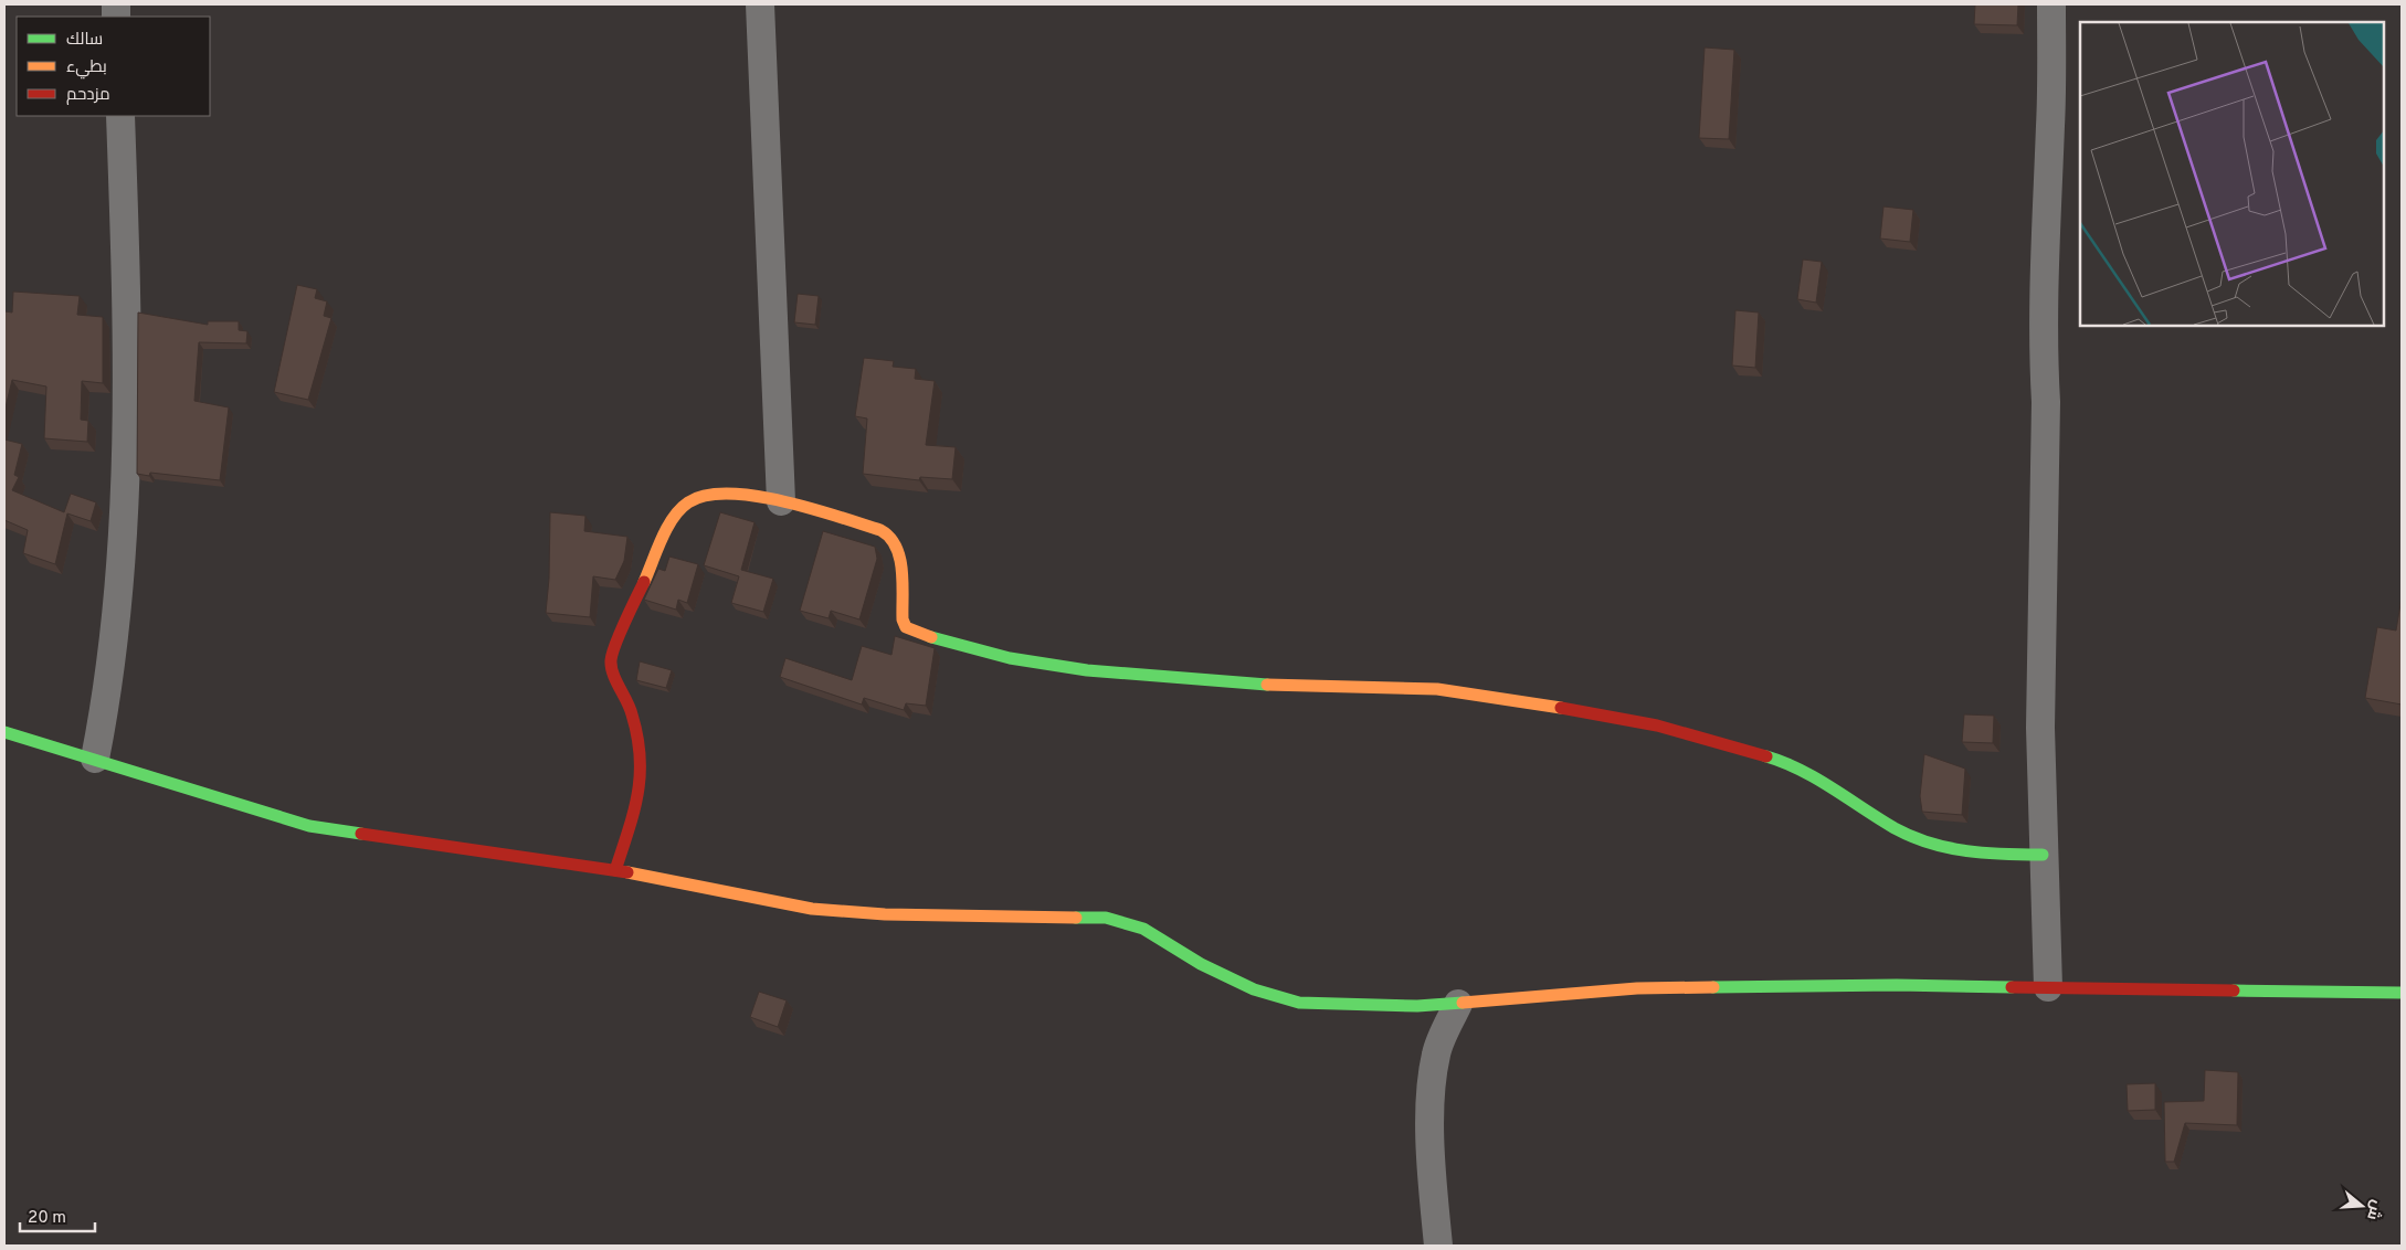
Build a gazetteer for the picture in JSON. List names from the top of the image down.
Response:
{
  "legend": ["سالك", "بطيء", "مزدحم"],
  "scale_bar": "20 m",
  "north": "right"
}
